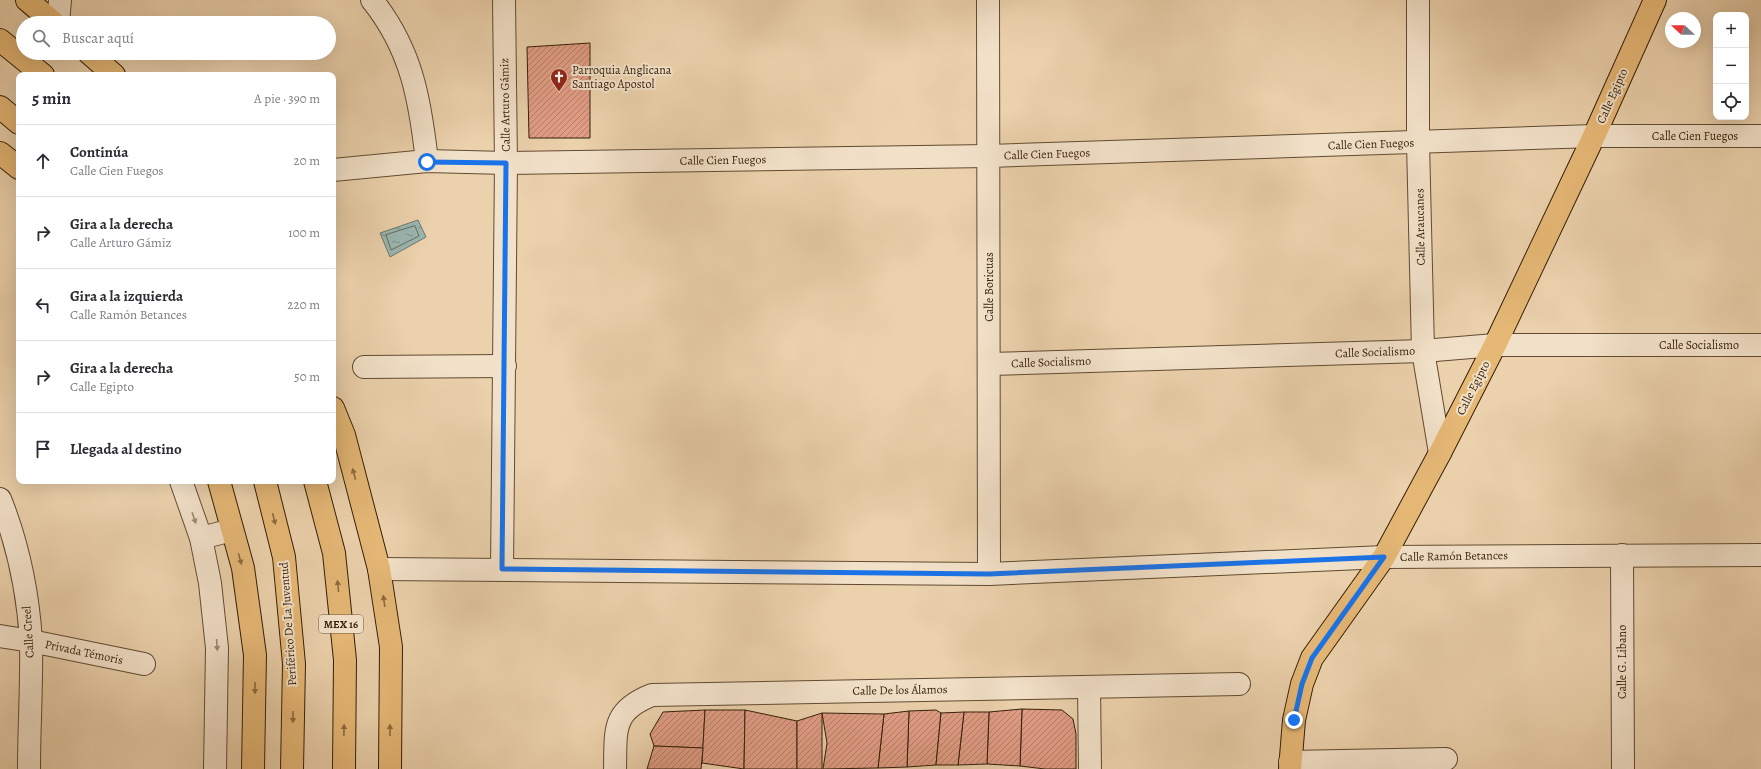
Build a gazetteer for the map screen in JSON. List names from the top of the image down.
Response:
{
  "streets": {
    "main road": ["Calle Egipto", "Periférico De La Juventud", "MEX 16"],
    "street": [
      "Calle Arturo Gámiz",
      "Calle Cien Fuegos",
      "Calle Araucanes",
      "Calle Boricuas",
      "Calle Socialismo",
      "Calle Ramón Betances",
      "Calle Creel",
      "Privada Témoris",
      "Calle G. Libano",
      "Calle De los Álamos"
    ]
  },
  "crossings": [
    ["Calle Egipto", "Calle Cien Fuegos"],
    ["Calle Egipto", "Calle Araucanes"],
    ["Calle Egipto", "Calle Socialismo"],
    ["Calle Egipto", "Calle Ramón Betances"],
    ["Calle Arturo Gámiz", "Calle Cien Fuegos"],
    ["Calle Arturo Gámiz", "Calle Ramón Betances"],
    ["Calle Cien Fuegos", "Calle Araucanes"],
    ["Calle Cien Fuegos", "Calle Boricuas"],
    ["Calle Araucanes", "Calle Socialismo"],
    ["Calle Boricuas", "Calle Socialismo"],
    ["Calle Boricuas", "Calle Ramón Betances"],
    ["Calle Ramón Betances", "Calle G. Libano"],
    ["Calle Creel", "Privada Témoris"]
  ],
  "places": {
    "church": ["Parroquia Anglicana Santiago Apostol"]
  },
  "north": "left",
  "page": {
    "map_buttons": ["+", "−"],
    "search": "Buscar aquí",
    "heading": ["5 min", "A pie · 390 m"],
    "list": [
      ["Continúa", "Calle Cien Fuegos", "20 m"],
      ["Gira a la derecha", "Calle Arturo Gámiz", "100 m"],
      ["Gira a la izquierda", "Calle Ramón Betances", "220 m"],
      ["Gira a la derecha", "Calle Egipto", "50 m"],
      "Llegada al destino"
    ]
  }
}
